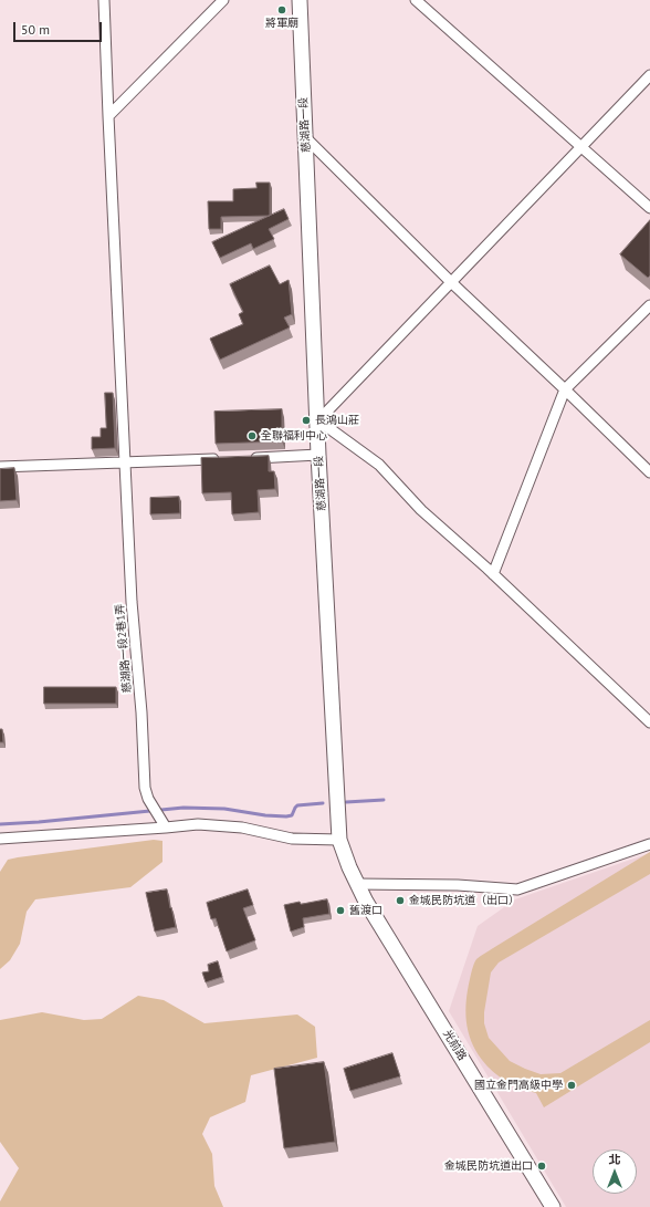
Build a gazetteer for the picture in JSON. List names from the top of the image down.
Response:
{
  "streets": {
    "main road": ["慈湖路一段", "光前路"],
    "street": ["慈湖路一段2巷1弄"]
  },
  "crossings": [
    ["慈湖路一段", "光前路"]
  ],
  "places": [
    "將軍廟",
    "長鴻山莊",
    "全聯福利中心",
    "金城民防坑道（出口）",
    "舊渡口",
    "國立金門高級中學",
    "金城民防坑道出口"
  ],
  "scale_bar": "50 m",
  "north": "top"
}
